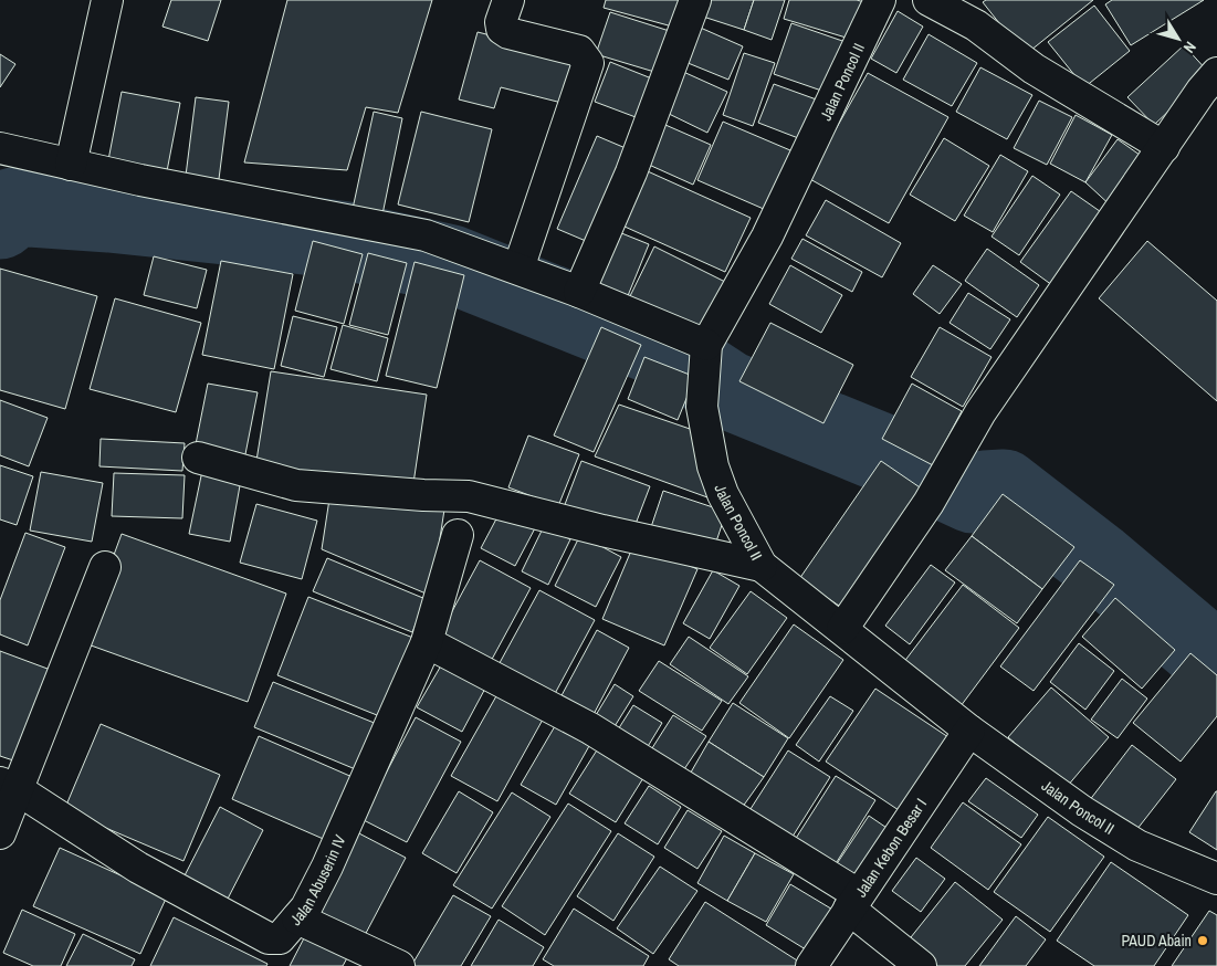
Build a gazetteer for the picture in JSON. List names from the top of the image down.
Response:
{
  "streets": {
    "street": ["Jalan Poncol II", "Jalan Kebon Besar I", "Jalan Abuserin IV"]
  },
  "crossings": [
    ["Jalan Poncol II", "Jalan Kebon Besar I"]
  ],
  "places": ["PAUD Abain"],
  "north": "bottom right"
}
